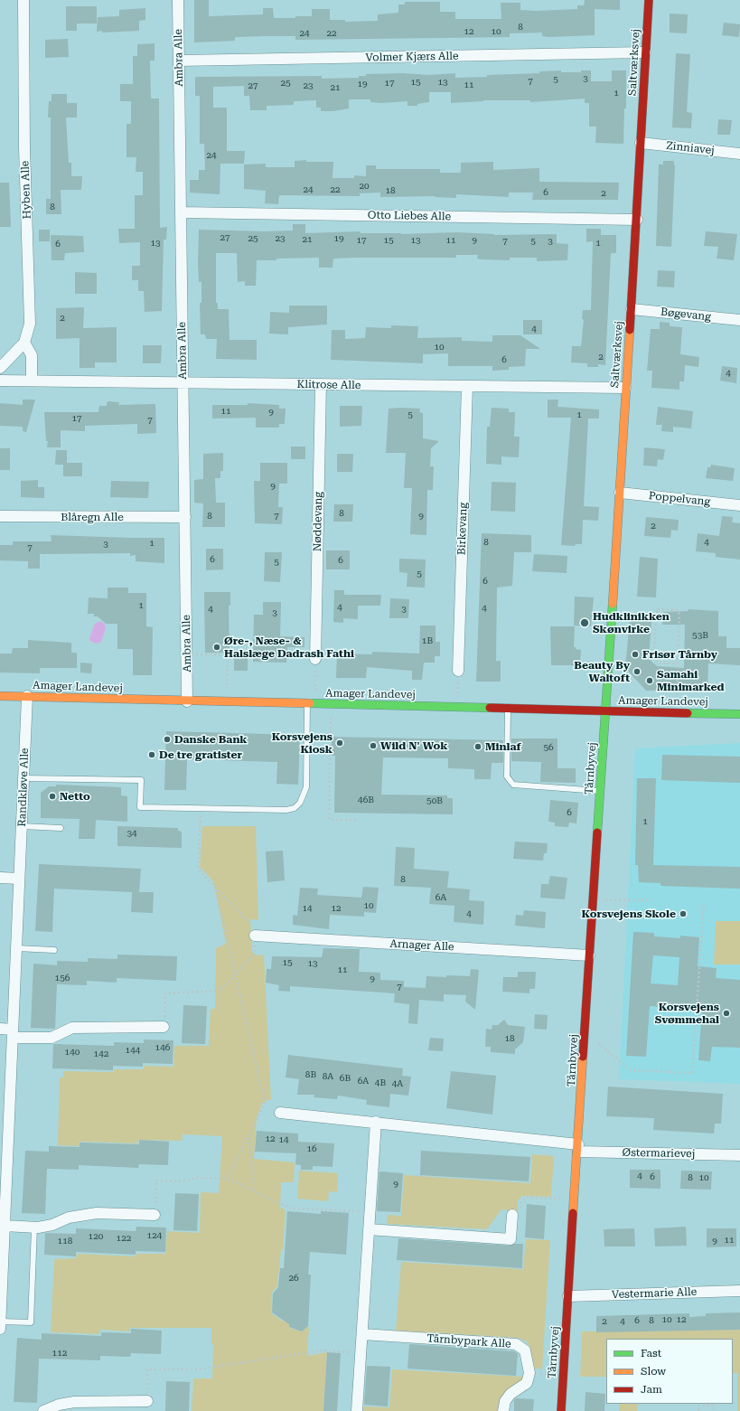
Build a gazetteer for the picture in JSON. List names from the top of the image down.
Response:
{
  "streets": {
    "street": [
      "Volmer Kjærs Alle",
      "Ambra Alle",
      "Saltværksvej",
      "Zinniavej",
      "Hyben Alle",
      "Otto Liebes Alle",
      "Bøgevang",
      "Klitrose Alle",
      "Poppelvang",
      "Blåregn Alle",
      "Nøddevang",
      "Birkevang",
      "Amager Landevej",
      "Tårnbyvej",
      "Randkløve Alle",
      "Arnager Alle",
      "Østermarievej",
      "Vestermarie Alle",
      "Tårnbypark Alle"
    ]
  },
  "crossings": [
    ["Volmer Kjærs Alle", "Ambra Alle"],
    ["Volmer Kjærs Alle", "Saltværksvej"],
    ["Ambra Alle", "Otto Liebes Alle"],
    ["Ambra Alle", "Klitrose Alle"],
    ["Ambra Alle", "Blåregn Alle"],
    ["Ambra Alle", "Amager Landevej"],
    ["Saltværksvej", "Zinniavej"],
    ["Saltværksvej", "Otto Liebes Alle"],
    ["Saltværksvej", "Bøgevang"],
    ["Saltværksvej", "Klitrose Alle"],
    ["Saltværksvej", "Poppelvang"],
    ["Saltværksvej", "Amager Landevej"],
    ["Saltværksvej", "Tårnbyvej"],
    ["Klitrose Alle", "Nøddevang"],
    ["Klitrose Alle", "Birkevang"],
    ["Amager Landevej", "Tårnbyvej"],
    ["Amager Landevej", "Randkløve Alle"],
    ["Tårnbyvej", "Arnager Alle"],
    ["Tårnbyvej", "Østermarievej"],
    ["Tårnbyvej", "Vestermarie Alle"]
  ],
  "places": [
    "Hudklinikken Skønvirke",
    "Øre-, Næse- & Halslæge Dadrash Fathi",
    "Frisør Tårnby",
    "Beauty By Waltoft",
    "Samahi Minimarked",
    "Danske Bank",
    "Korsvejens Kiosk",
    "Wild N' Wok",
    "Minlaf",
    "De tre gratister",
    "Netto",
    "Korsvejens Skole",
    "Korsvejens Svømmehal"
  ],
  "house_numbers": [
    "8",
    "12",
    "10",
    "24",
    "22",
    "3",
    "5",
    "7",
    "15",
    "13",
    "25",
    "17",
    "19",
    "11",
    "27",
    "23",
    "21",
    "1",
    "24",
    "20",
    "24",
    "22",
    "18",
    "6",
    "2",
    "8",
    "27",
    "25",
    "23",
    "19",
    "21",
    "17",
    "15",
    "13",
    "11",
    "9",
    "7",
    "5",
    "3",
    "13",
    "1",
    "6",
    "2",
    "4",
    "10",
    "2",
    "6",
    "4",
    "11",
    "9",
    "5",
    "1",
    "17",
    "7",
    "9",
    "8",
    "8",
    "7",
    "9",
    "2",
    "8",
    "4",
    "1",
    "3",
    "7",
    "6",
    "6",
    "5",
    "5",
    "6",
    "1",
    "4",
    "4",
    "4",
    "3",
    "3",
    "53B",
    "1B",
    "56",
    "46B",
    "50B",
    "6",
    "1",
    "34",
    "8",
    "6A",
    "10",
    "14",
    "12",
    "4",
    "15",
    "13",
    "11",
    "156",
    "9",
    "7",
    "18",
    "146",
    "144",
    "140",
    "142",
    "8B",
    "8A",
    "6B",
    "6A",
    "4B",
    "4A",
    "12",
    "14",
    "16",
    "4",
    "6",
    "8",
    "10",
    "9",
    "124",
    "120",
    "122",
    "11",
    "118",
    "9",
    "26",
    "10",
    "12",
    "6",
    "8",
    "2",
    "4",
    "112"
  ],
  "legend": ["Fast", "Slow", "Jam"]
}
